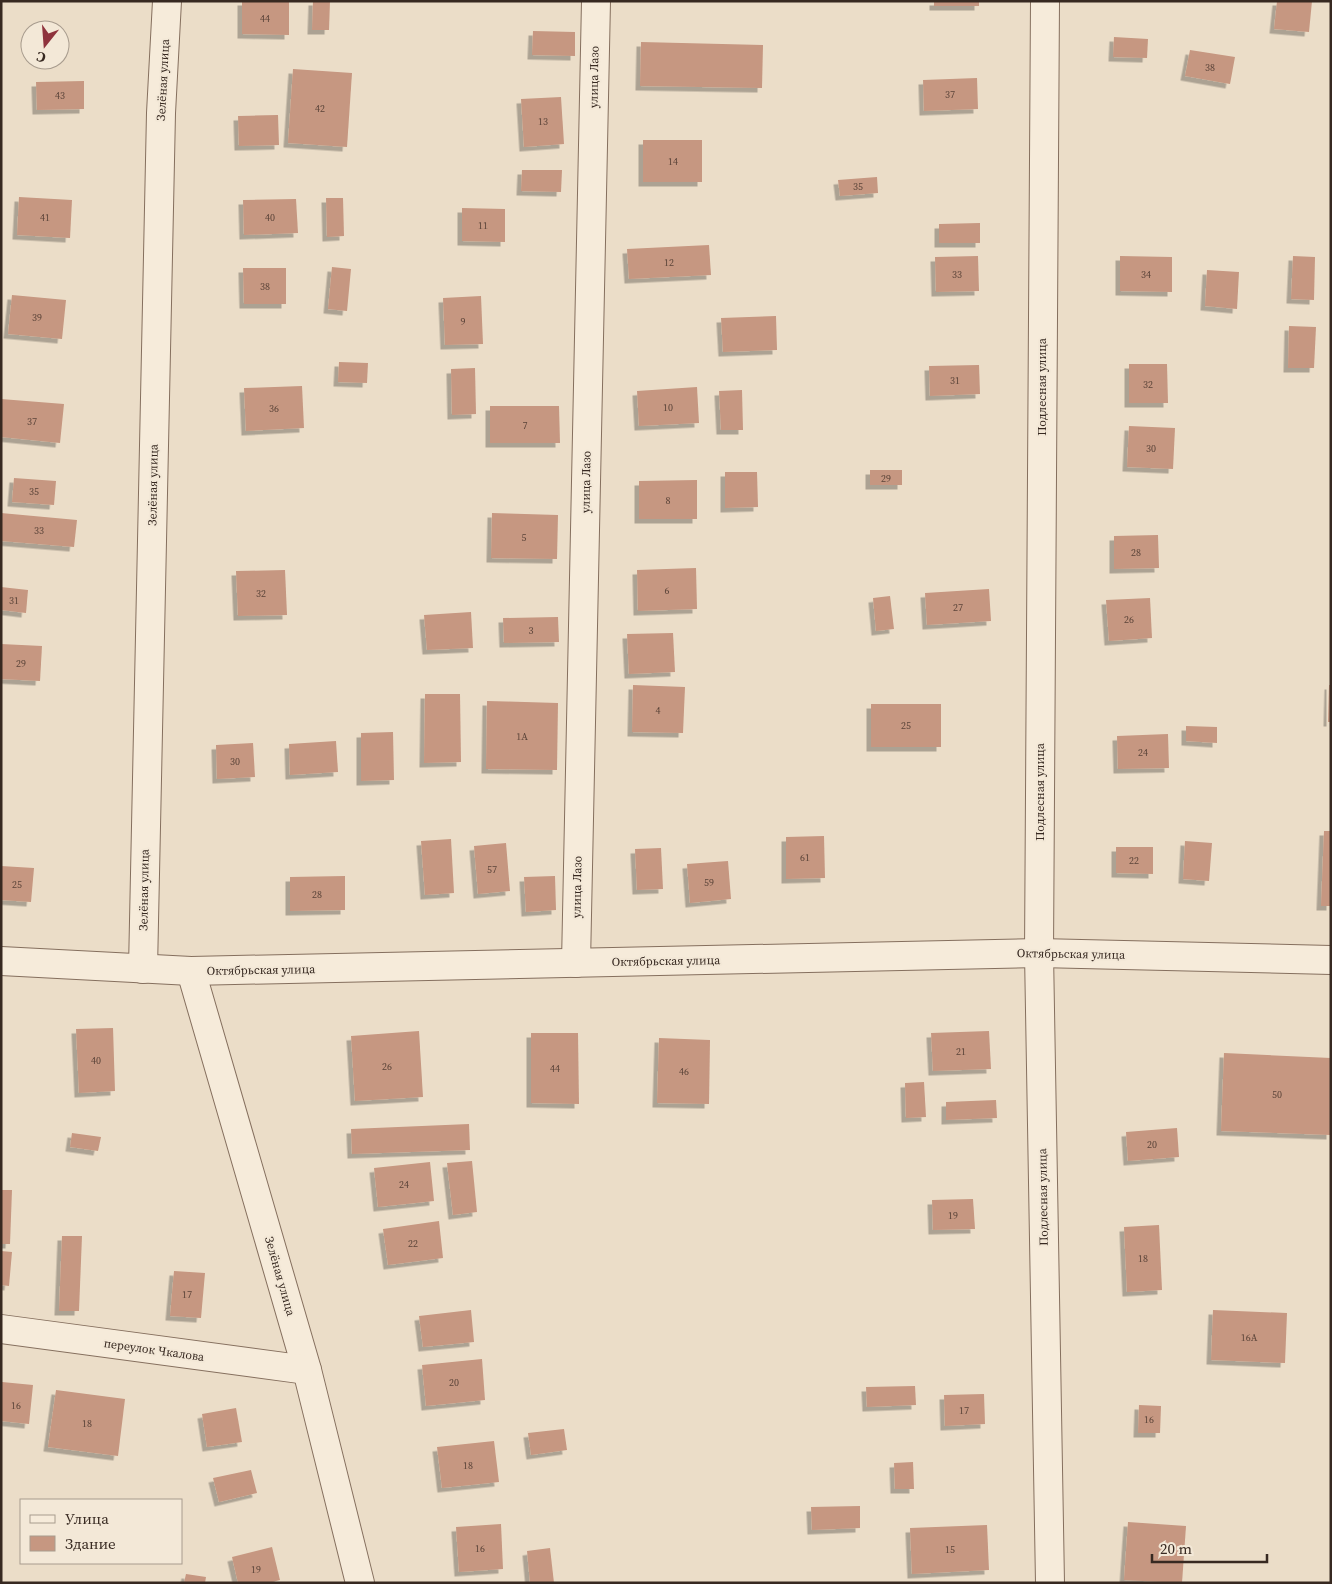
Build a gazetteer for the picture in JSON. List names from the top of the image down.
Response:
{
  "streets": {
    "street": [
      "улица Лазо",
      "Зелёная улица",
      "Подлесная улица",
      "Октябрьская улица",
      "переулок Чкалова"
    ]
  },
  "crossings": [
    ["улица Лазо", "Октябрьская улица"],
    ["Зелёная улица", "Октябрьская улица"],
    ["Зелёная улица", "переулок Чкалова"],
    ["Подлесная улица", "Октябрьская улица"]
  ],
  "house_numbers": [
    "44",
    "38",
    "37",
    "43",
    "42",
    "13",
    "14",
    "35",
    "41",
    "40",
    "11",
    "12",
    "33",
    "34",
    "38",
    "39",
    "9",
    "31",
    "32",
    "10",
    "36",
    "37",
    "7",
    "30",
    "29",
    "35",
    "8",
    "33",
    "5",
    "28",
    "6",
    "32",
    "31",
    "27",
    "26",
    "3",
    "29",
    "4",
    "25",
    "1А",
    "24",
    "30",
    "61",
    "22",
    "57",
    "59",
    "25",
    "28",
    "21",
    "40",
    "26",
    "44",
    "46",
    "50",
    "20",
    "24",
    "19",
    "22",
    "18",
    "17",
    "16А",
    "20",
    "16",
    "17",
    "16",
    "18",
    "18",
    "16",
    "15",
    "19"
  ],
  "legend": ["Улица", "Здание"],
  "scale_bar": "20 m",
  "north": "bottom"
}
